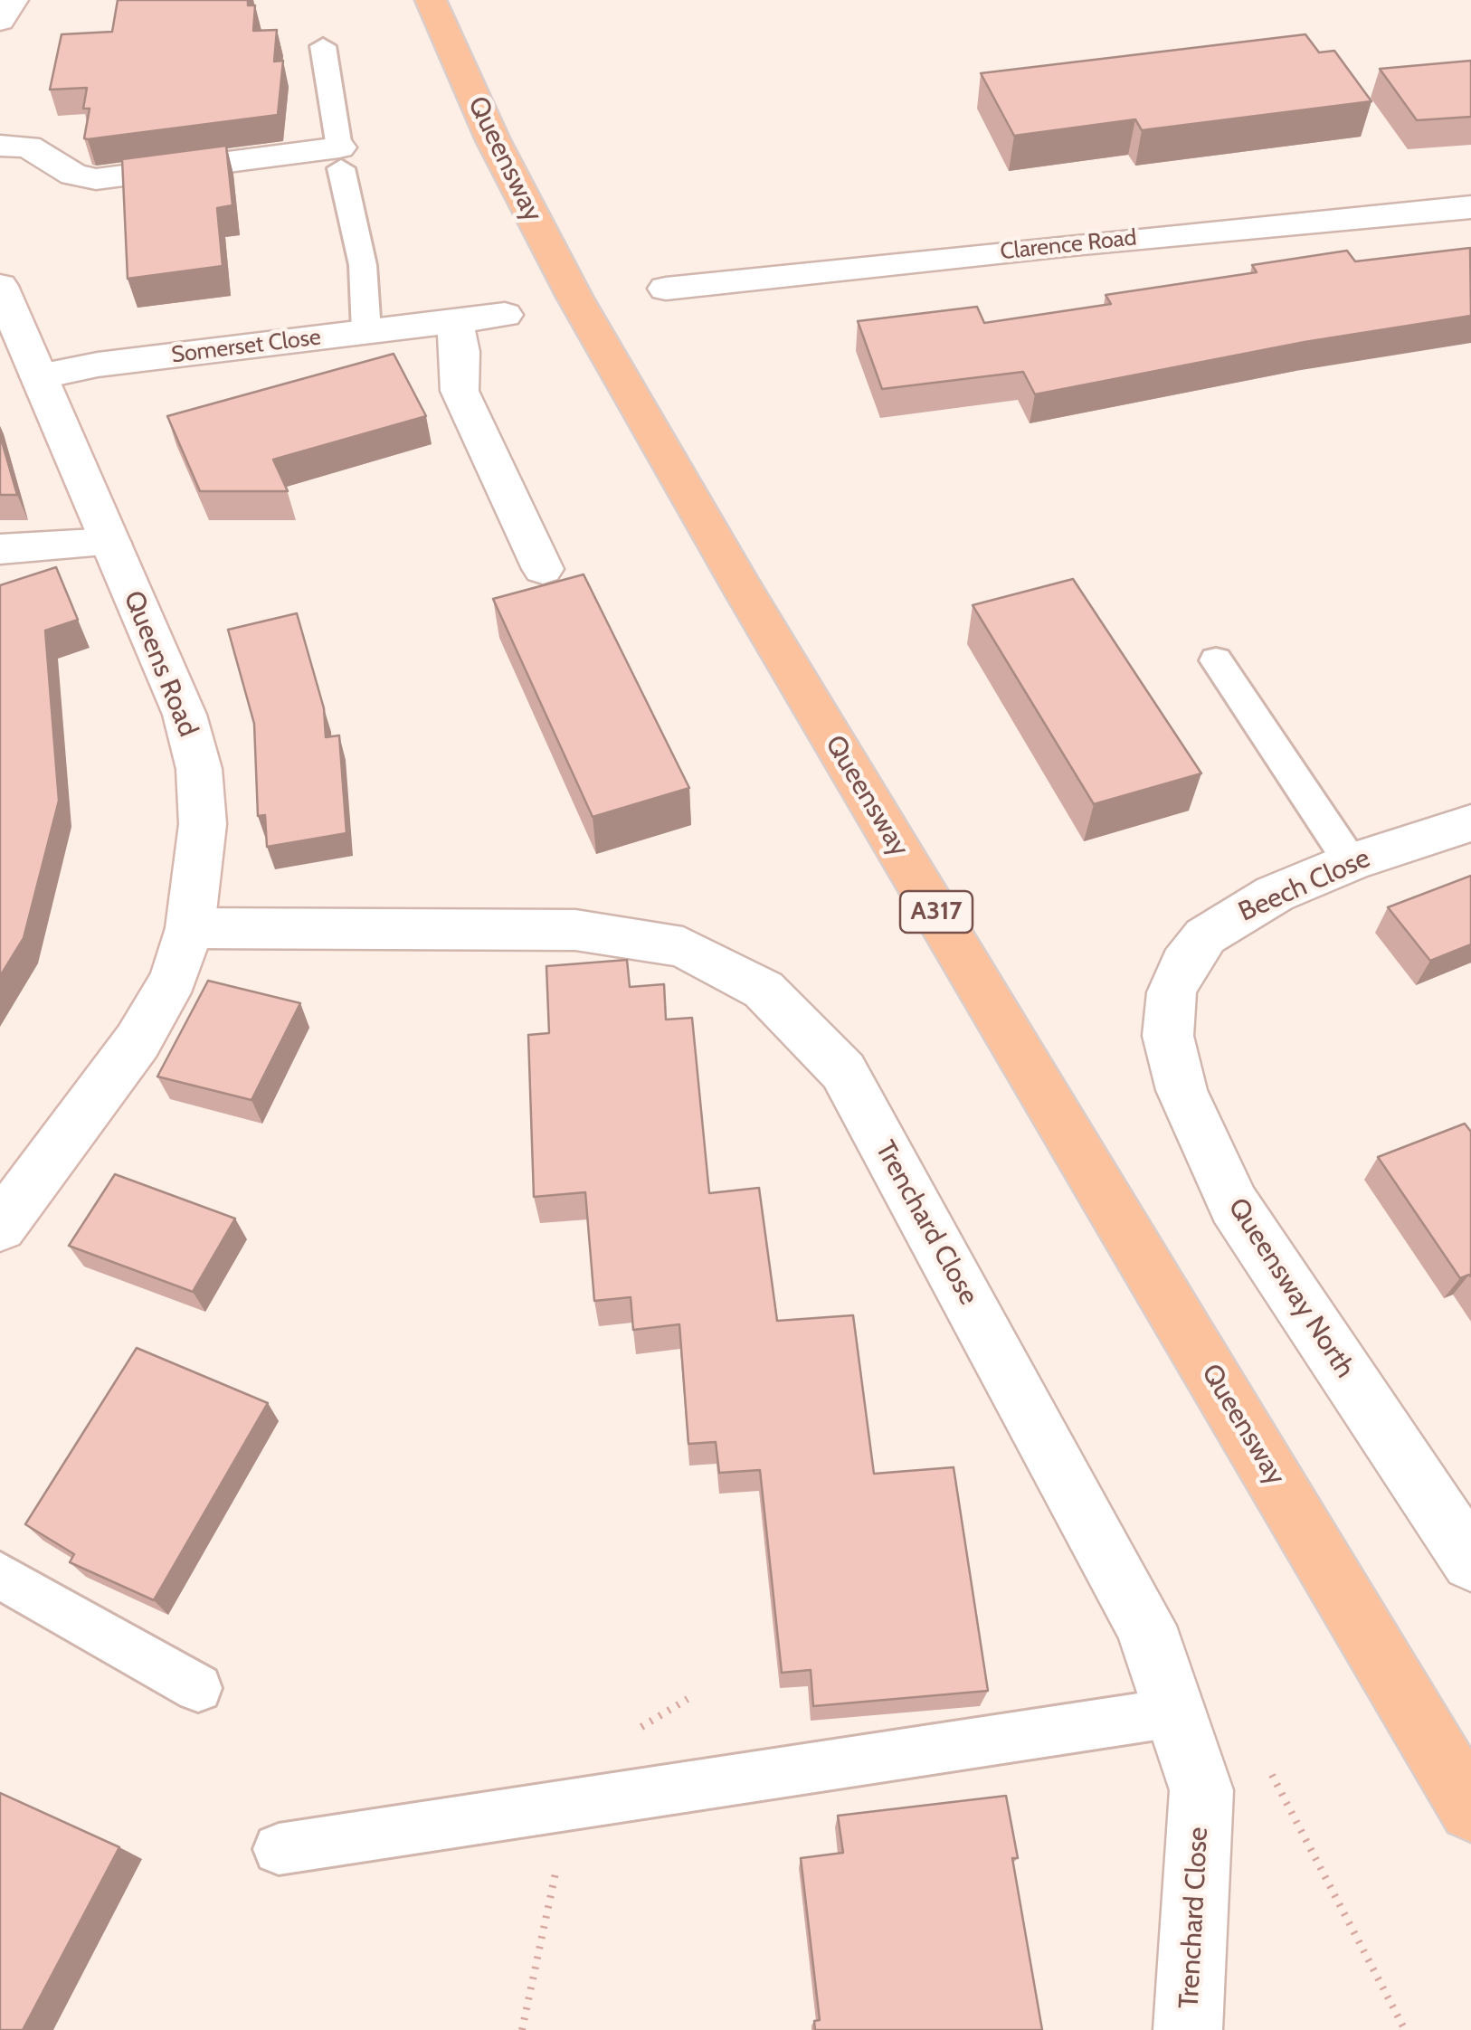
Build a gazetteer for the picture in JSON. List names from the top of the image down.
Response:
{
  "streets": {
    "main road": ["Queensway", "A317"],
    "street": [
      "Clarence Road",
      "Somerset Close",
      "Queens Road",
      "Beech Close",
      "Trenchard Close",
      "Queensway North"
    ]
  },
  "crossings": [
    ["Somerset Close", "Queens Road"],
    ["Queens Road", "Trenchard Close"],
    ["Beech Close", "Queensway North"]
  ]
}
